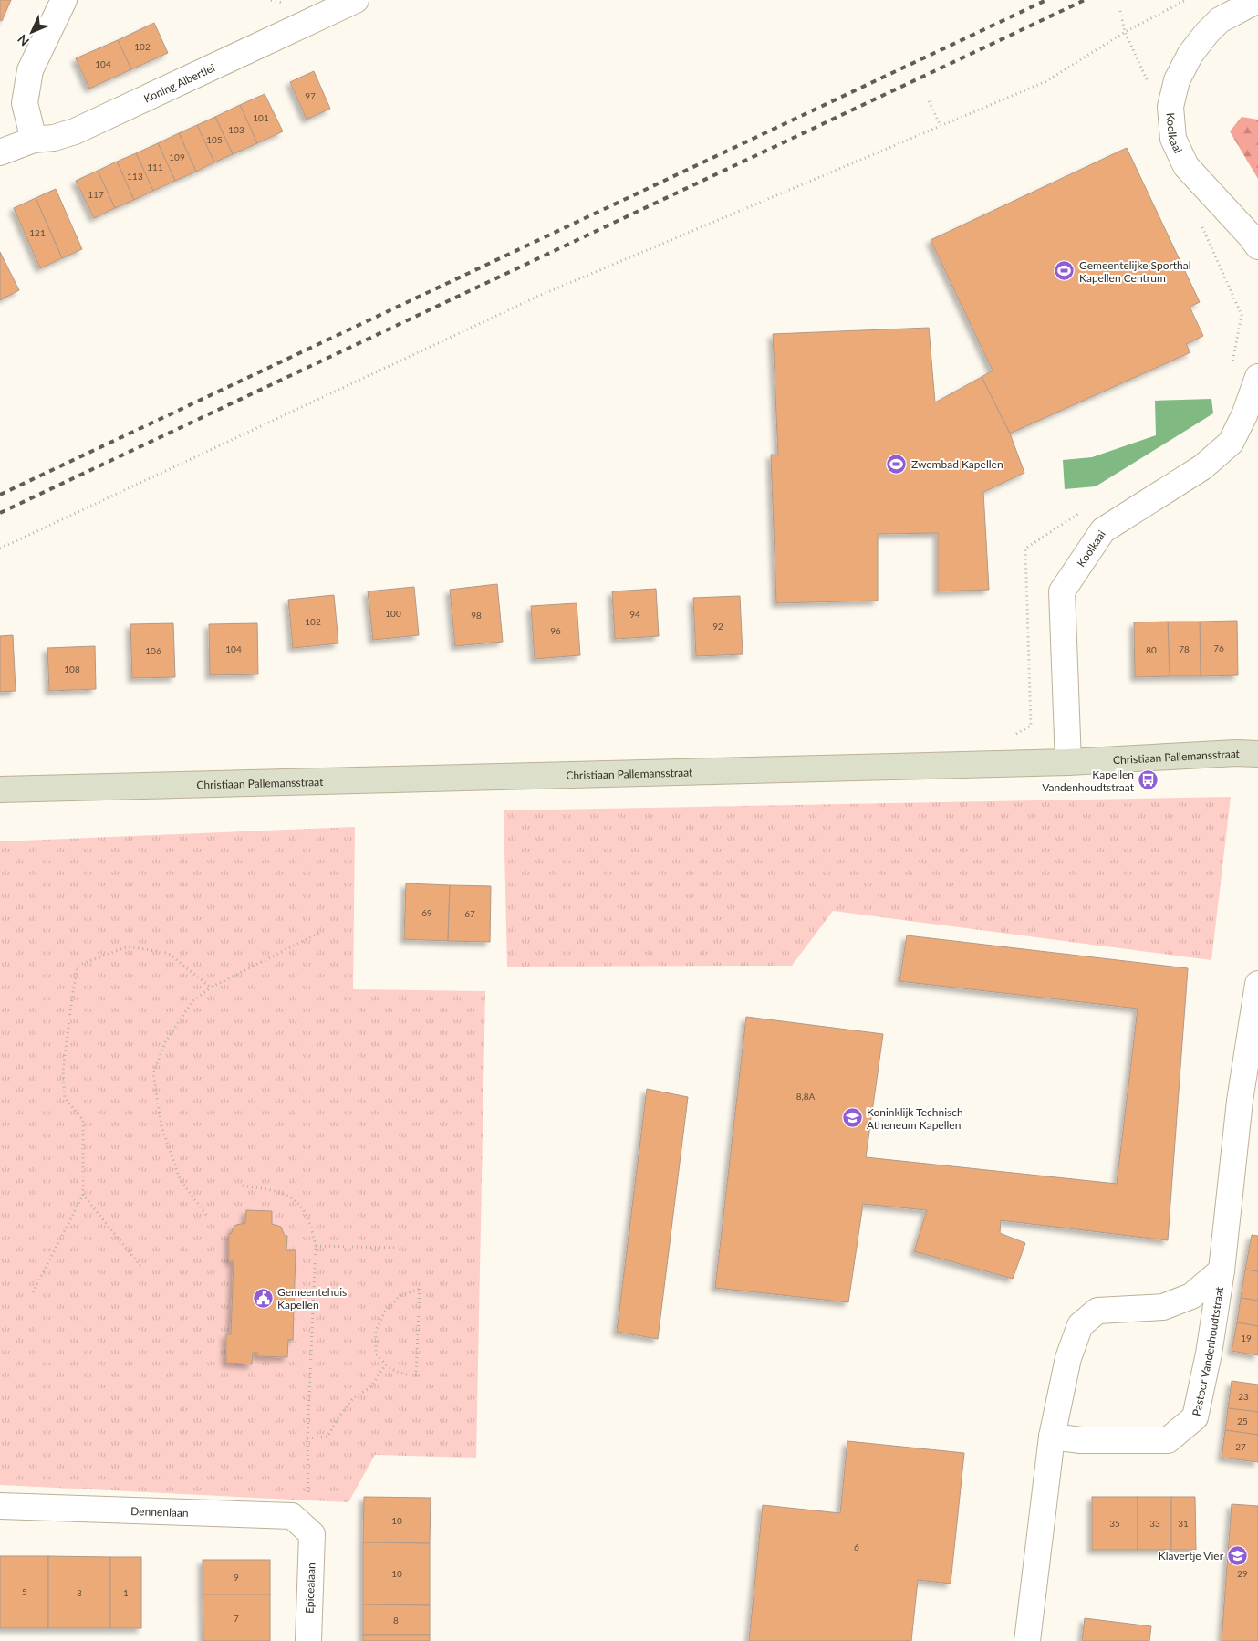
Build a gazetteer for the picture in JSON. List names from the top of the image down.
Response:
{
  "streets": {
    "street": [
      "Koning Albertlei",
      "Koolkaai",
      "Christiaan Pallemansstraat",
      "Pastoor Vandenhoudtstraat",
      "Dennenlaan",
      "Epicealaan"
    ]
  },
  "crossings": [
    ["Koolkaai", "Christiaan Pallemansstraat"],
    ["Dennenlaan", "Epicealaan"]
  ],
  "places": {
    "sports": ["Gemeentelijke Sporthal Kapellen Centrum", "Zwembad Kapellen"],
    "bus stop": ["Kapellen Vandenhoudtstraat"],
    "school or university": ["Koninklijk Technisch Atheneum Kapellen", "Klavertje Vier"],
    "public building": ["Gemeentehuis Kapellen"]
  },
  "house_numbers": [
    "102",
    "104",
    "97",
    "101",
    "103",
    "105",
    "109",
    "111",
    "113",
    "117",
    "121",
    "100",
    "94",
    "98",
    "102",
    "92",
    "96",
    "76",
    "104",
    "78",
    "80",
    "106",
    "108",
    "69",
    "67",
    "8,8A",
    "19",
    "23",
    "25",
    "27",
    "10",
    "35",
    "33",
    "31",
    "6",
    "10",
    "29",
    "9",
    "5",
    "3",
    "1",
    "7",
    "8"
  ],
  "north": "bottom left"
}
